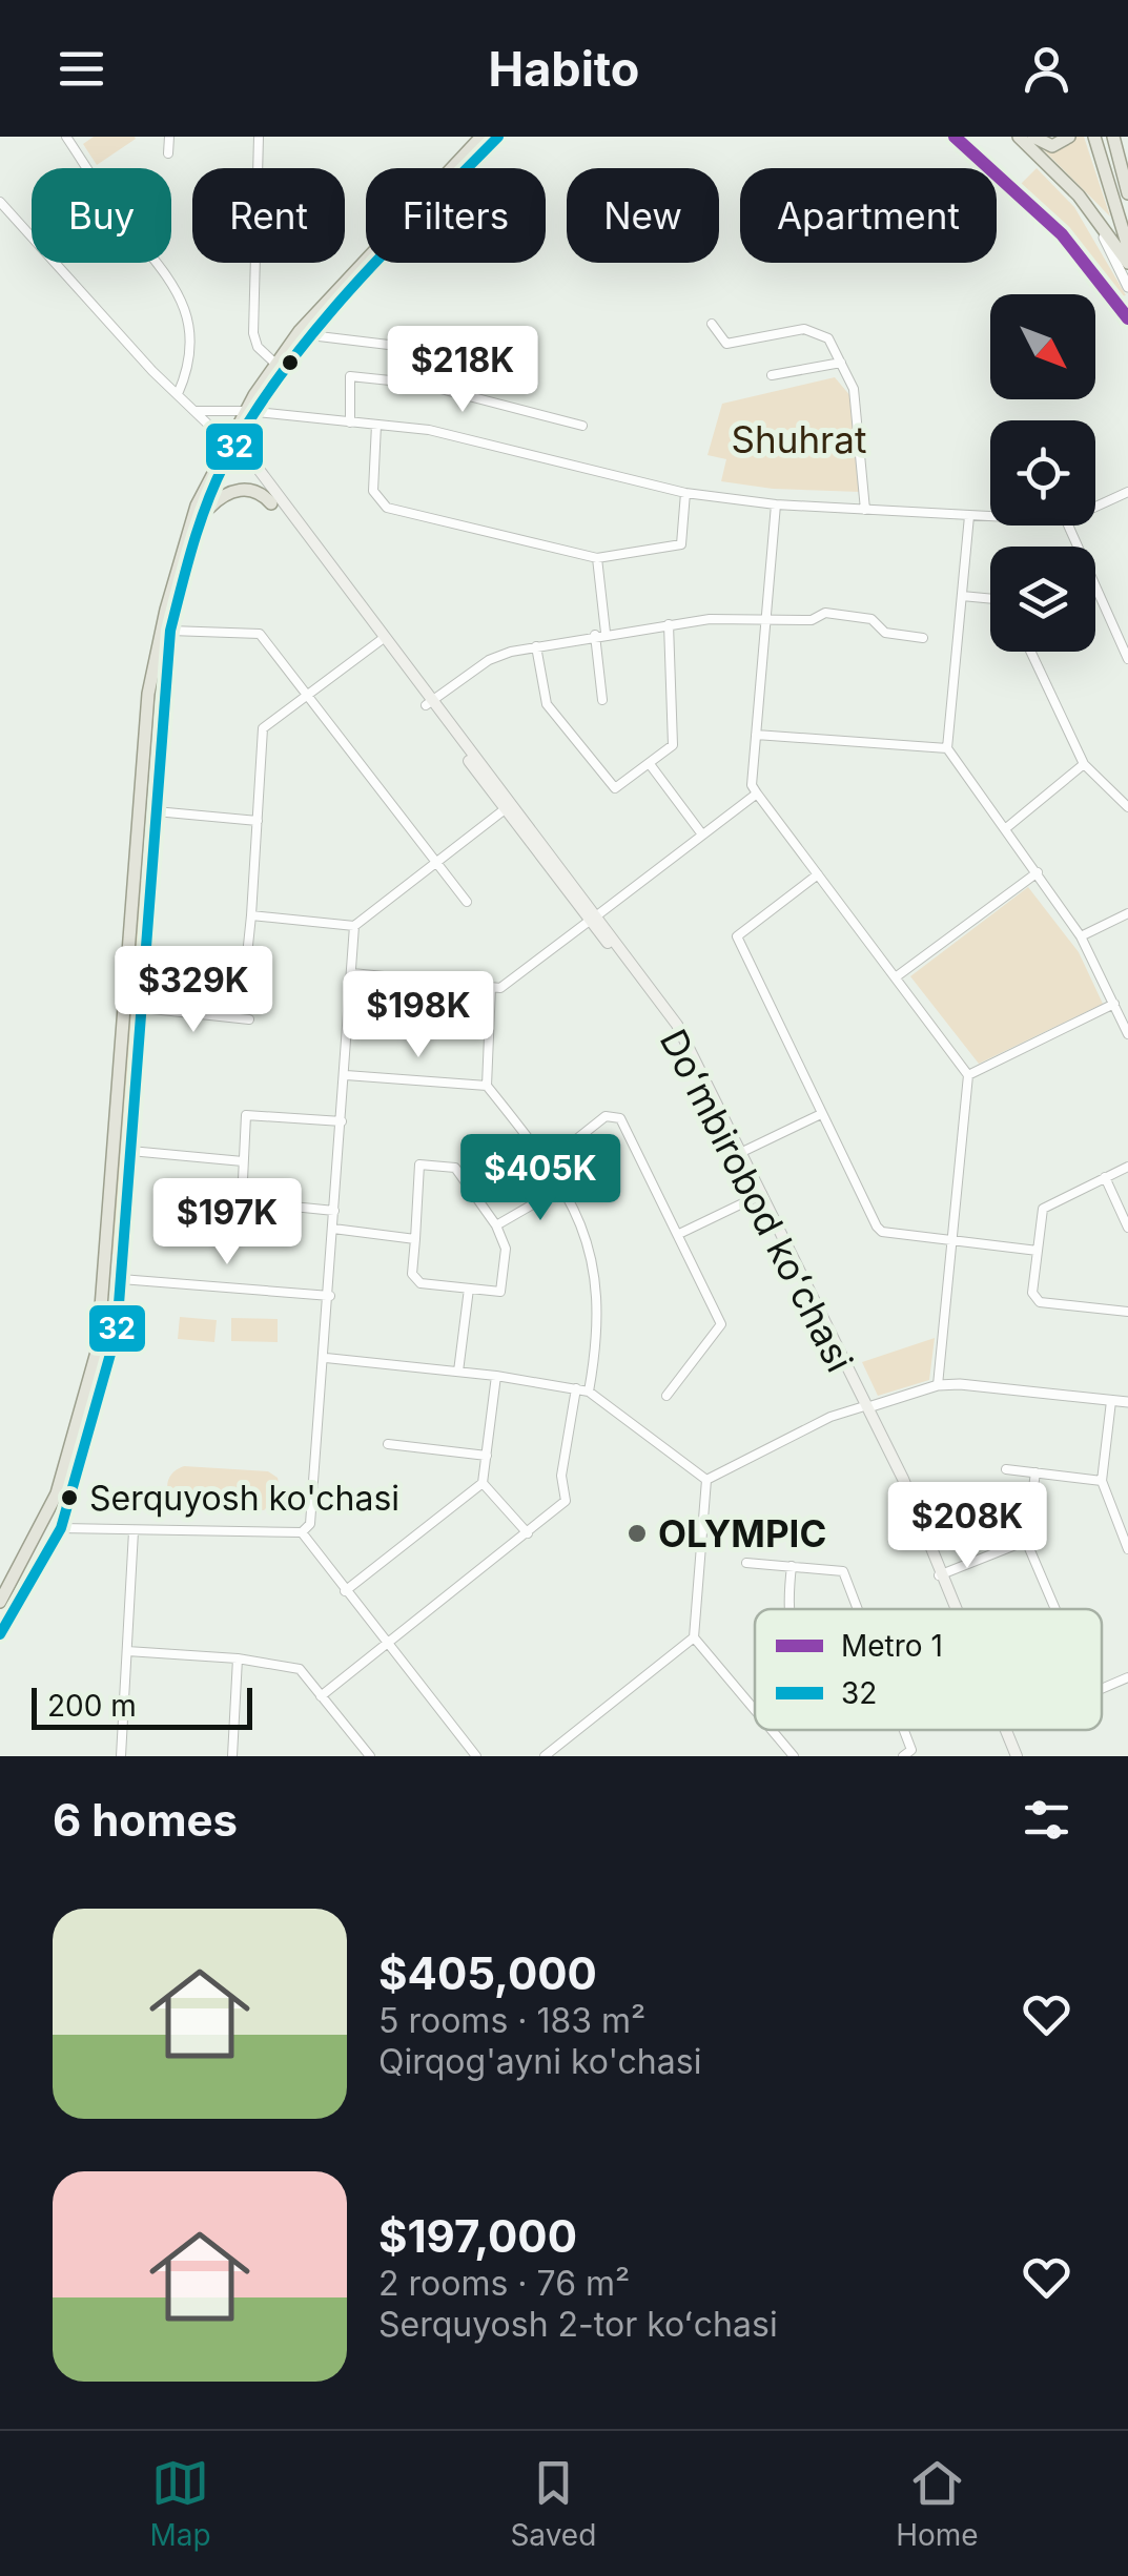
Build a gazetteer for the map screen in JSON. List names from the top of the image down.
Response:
{
  "streets": {
    "main road": ["Doʻmbirobod koʻchasi"]
  },
  "parks": ["Shuhrat"],
  "places": ["Serquyosh ko'chasi", "OLYMPIC"],
  "lines": ["metro line 1", "transit line 32"],
  "legend": ["Metro 1", "32"],
  "scale_bar": "200 m",
  "north": "bottom right",
  "page": {
    "header": "Habito",
    "chip": [
      "Buy",
      "Rent",
      "Filters",
      "New",
      "Apartment"
    ],
    "price": [
      "$218K",
      "$329K",
      "$198K",
      "$405K",
      "$197K",
      "$208K"
    ],
    "scale": "200 m",
    "heading": "6 homes",
    "list": [
      {
        "name": "$405,000",
        "note": "5 rooms · 183 m² · Qirqog'ayni ko'chasi"
      },
      {
        "name": "$197,000",
        "note": "2 rooms · 76 m² · Serquyosh 2-tor koʻchasi"
      }
    ],
    "tabs": ["Map", "Saved", "Home"]
  }
}
